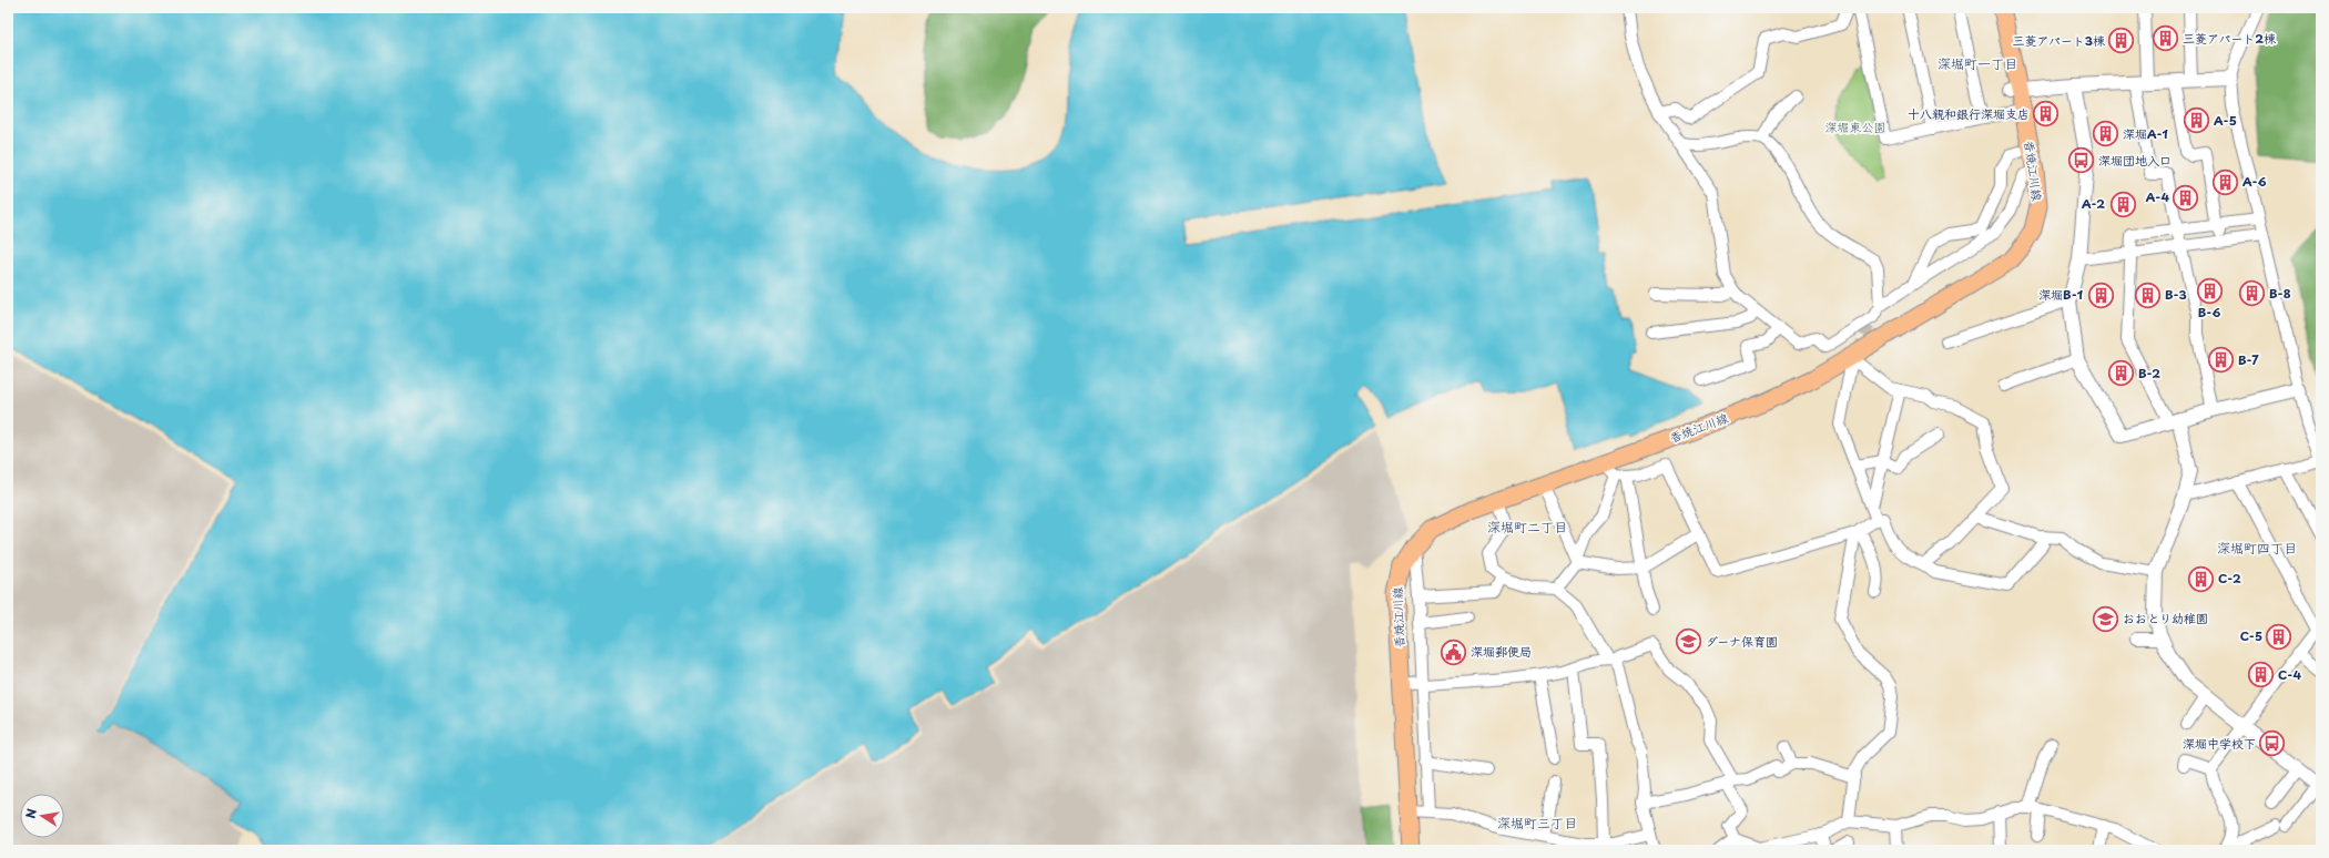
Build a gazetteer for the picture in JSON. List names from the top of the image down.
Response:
{
  "streets": {
    "main road": ["香焼江川線"]
  },
  "districts": [
    "深堀町一丁目",
    "深堀町二丁目",
    "深堀町四丁目",
    "深堀町三丁目"
  ],
  "parks": ["深堀東公園"],
  "places": {
    "building": [
      "三菱アパート2棟",
      "三菱アパート3棟",
      "十八親和銀行深堀支店",
      "A-5",
      "深堀A-1",
      "A-6",
      "A-4",
      "A-2",
      "B-6",
      "B-8",
      "深堀B-1",
      "B-3",
      "B-7",
      "B-2",
      "C-2",
      "C-5",
      "C-4"
    ],
    "bus stop": ["深堀団地入口", "深堀中学校下"],
    "school or university": ["おおとり幼稚園", "ダーナ保育園"],
    "public building": ["深堀郵便局"]
  },
  "north": "left"
}
